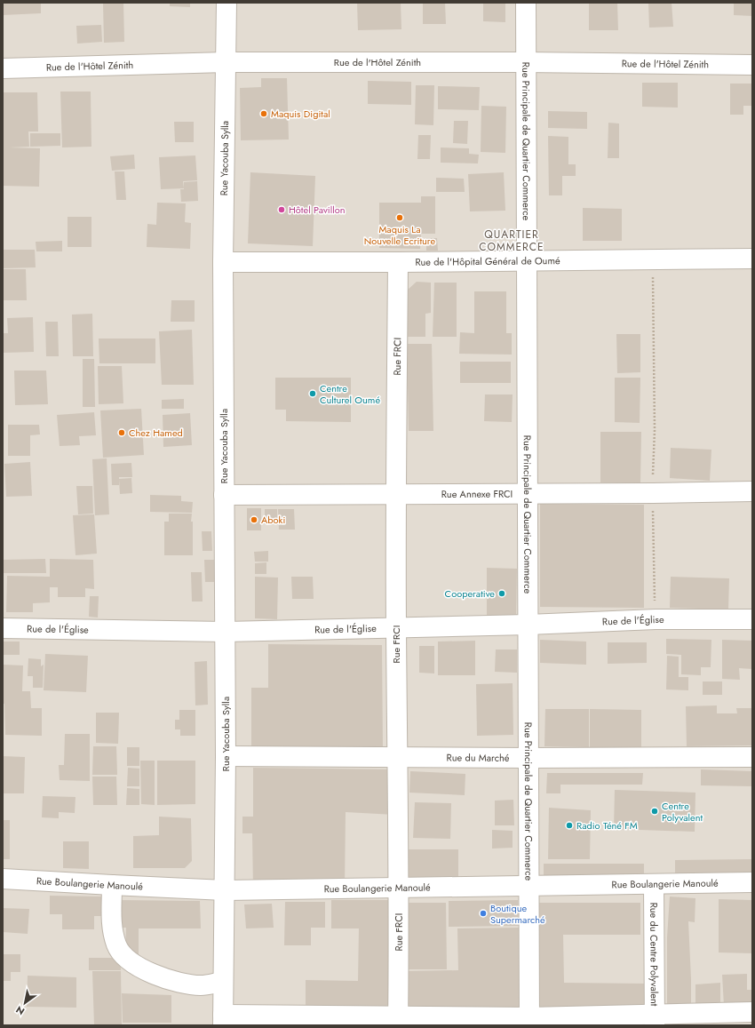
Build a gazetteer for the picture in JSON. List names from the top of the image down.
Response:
{
  "streets": {
    "street": [
      "Rue de l'Hôtel Zénith",
      "Rue Principale de Quartier Commerce",
      "Rue Yacouba Sylla",
      "Rue de l'Hôpital Général de Oumé",
      "Rue FRCI",
      "Rue Annexe FRCI",
      "Rue de l'Église",
      "Rue du Marché",
      "Rue Boulangerie Manoulé",
      "Rue du Centre Polyvalent"
    ]
  },
  "crossings": [
    ["Rue de l'Hôtel Zénith", "Rue Principale de Quartier Commerce"],
    ["Rue de l'Hôtel Zénith", "Rue Yacouba Sylla"],
    ["Rue Principale de Quartier Commerce", "Rue de l'Hôpital Général de Oumé"],
    ["Rue Principale de Quartier Commerce", "Rue Annexe FRCI"],
    ["Rue Principale de Quartier Commerce", "Rue de l'Église"],
    ["Rue Principale de Quartier Commerce", "Rue du Marché"],
    ["Rue Principale de Quartier Commerce", "Rue Boulangerie Manoulé"],
    ["Rue Yacouba Sylla", "Rue de l'Hôpital Général de Oumé"],
    ["Rue Yacouba Sylla", "Rue Annexe FRCI"],
    ["Rue Yacouba Sylla", "Rue de l'Église"],
    ["Rue Yacouba Sylla", "Rue du Marché"],
    ["Rue Yacouba Sylla", "Rue Boulangerie Manoulé"],
    ["Rue de l'Hôpital Général de Oumé", "Rue FRCI"],
    ["Rue FRCI", "Rue Annexe FRCI"],
    ["Rue FRCI", "Rue de l'Église"],
    ["Rue FRCI", "Rue du Marché"],
    ["Rue FRCI", "Rue Boulangerie Manoulé"],
    ["Rue Boulangerie Manoulé", "Rue du Centre Polyvalent"]
  ],
  "districts": ["QUARTIER COMMERCE"],
  "places": [
    "Maquis Digital",
    "Hôtel Pavillon",
    "Maquis La Nouvelle Ecriture",
    "Centre Culturel Oumé",
    "Chez Hamed",
    "Aboki",
    "Cooperative",
    "Centre Polyvalent",
    "Radio Téné FM",
    "Boutique Supermarché"
  ],
  "north": "bottom left"
}
